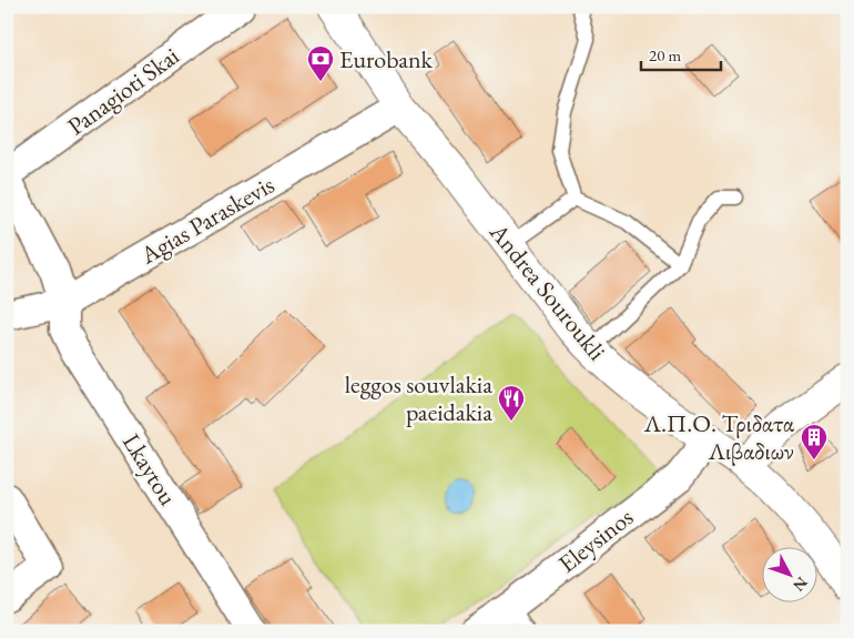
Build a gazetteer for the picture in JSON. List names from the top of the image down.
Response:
{
  "streets": {
    "main road": ["Andrea Souroukli"],
    "street": [
      "Panagioti Skai",
      "Agias Paraskevis",
      "Lkaytou",
      "Eleysinos"
    ]
  },
  "crossings": [
    ["Agias Paraskevis", "Andrea Souroukli"],
    ["Agias Paraskevis", "Lkaytou"],
    ["Andrea Souroukli", "Eleysinos"]
  ],
  "places": {
    "bank": ["Eurobank"],
    "restaurant": ["leggos souvlakia paeidakia"],
    "building": ["Λ.Π.Ο. Τριδατα Λιβαδιων"]
  },
  "scale_bar": "20 m",
  "north": "bottom right"
}
